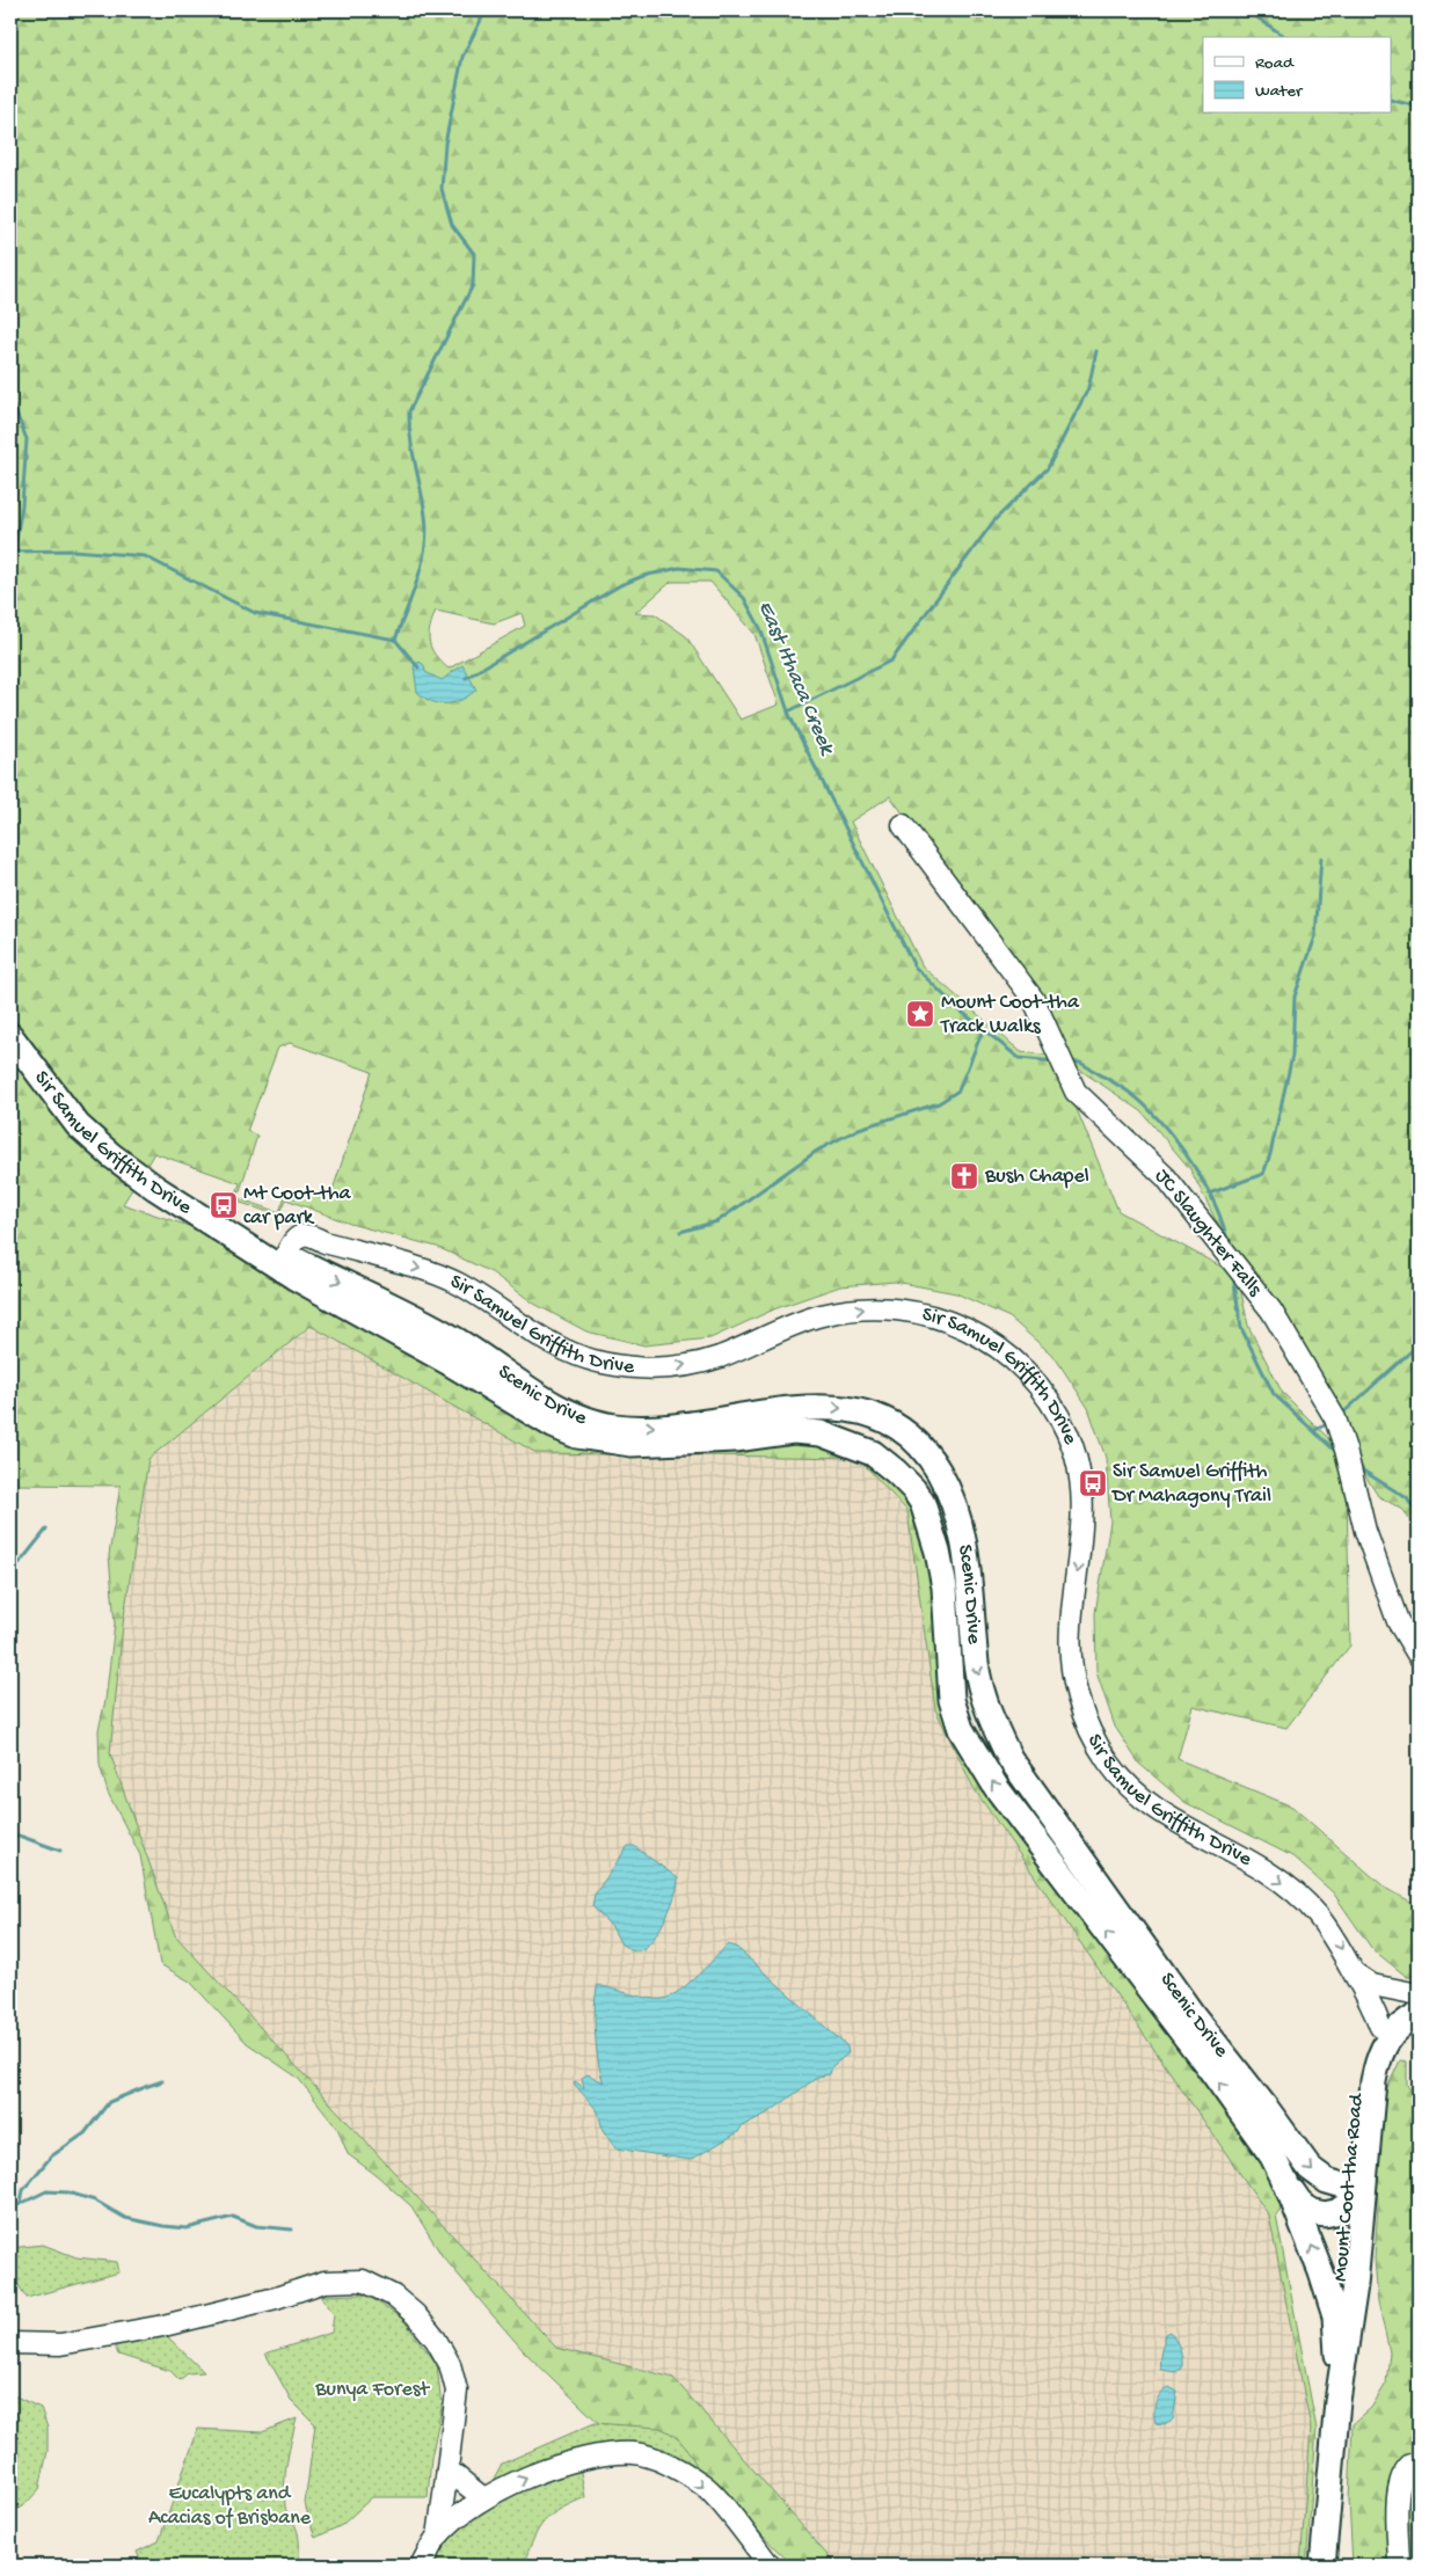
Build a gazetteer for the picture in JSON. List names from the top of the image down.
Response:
{
  "streets": {
    "main road": ["Sir Samuel Griffith Drive", "Scenic Drive", "Mount Coot-tha Road"],
    "street": ["JC Slaughter Falls"]
  },
  "crossings": [
    ["Sir Samuel Griffith Drive", "Scenic Drive"],
    ["Scenic Drive", "Mount Coot-tha Road"]
  ],
  "one_way": ["Sir Samuel Griffith Drive"],
  "water": ["East Ithaca Creek"],
  "parks": ["Bunya Forest", "Eucalypts and Acacias of Brisbane"],
  "places": {
    "place": ["Mount Coot-tha Track Walks"],
    "church": ["Bush Chapel"],
    "bus stop": ["Mt Coot-tha car park", "Sir Samuel Griffith Dr Mahagony Trail"]
  },
  "legend": ["Road", "Water"]
}
